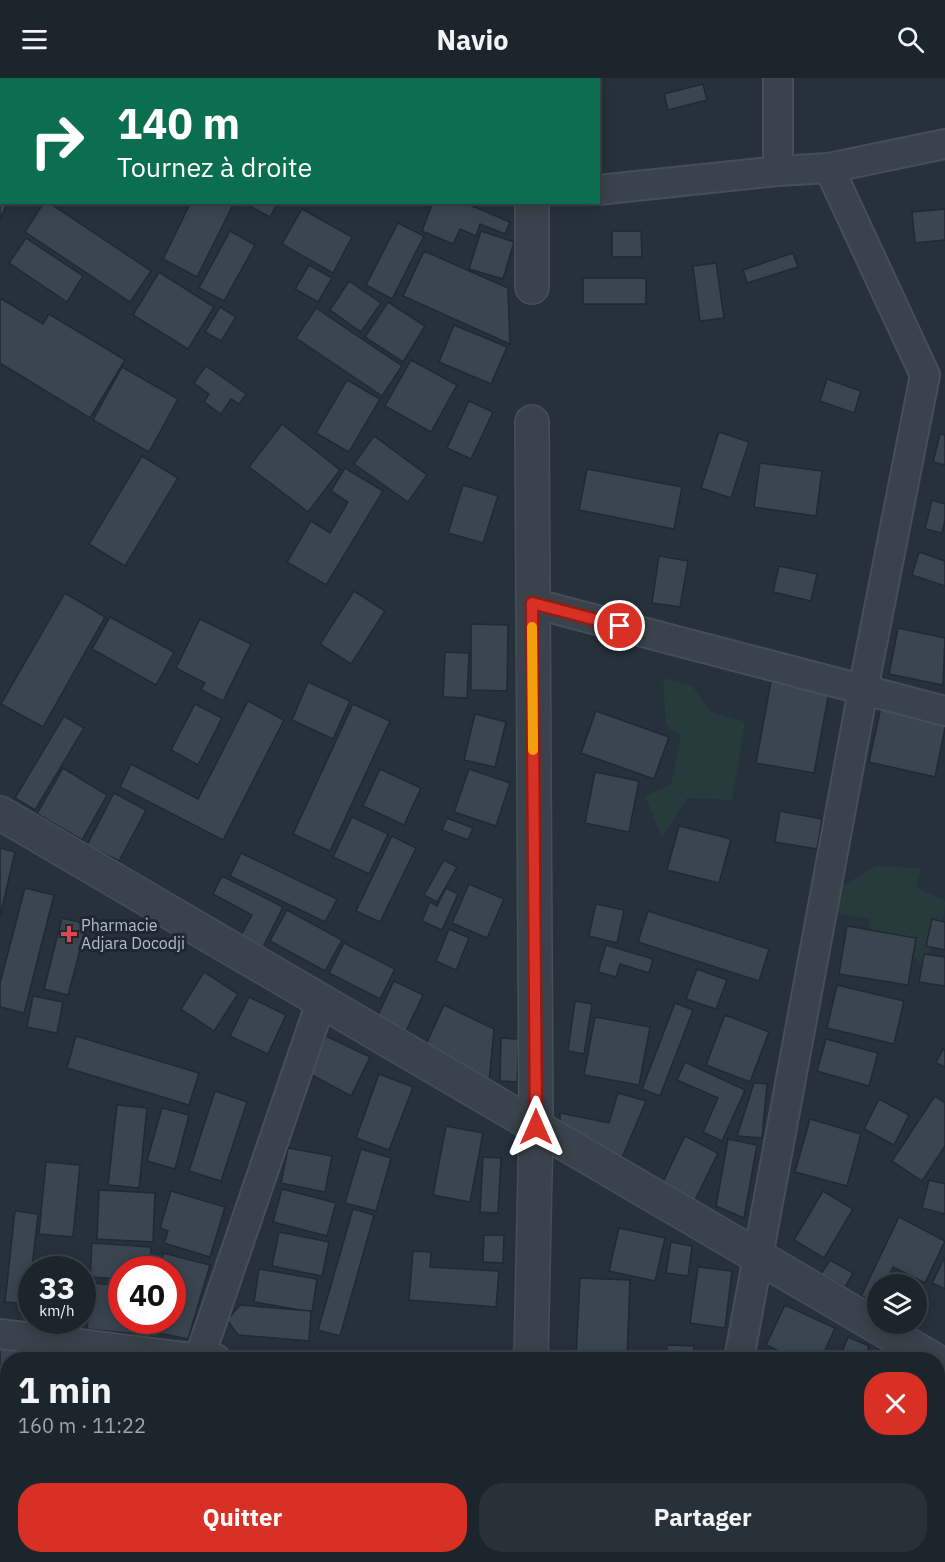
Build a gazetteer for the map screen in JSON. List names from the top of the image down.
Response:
{
  "places": {
    "health": ["Pharmacie Adjara Docodji"]
  },
  "page": {
    "header": "Navio",
    "turn": ["140 m", "Tournez à droite"],
    "speed": "33 km/h",
    "limit": "40",
    "heading": ["1 min", "160 m · 11:22"],
    "buttons": ["Quitter", "Partager"]
  }
}
